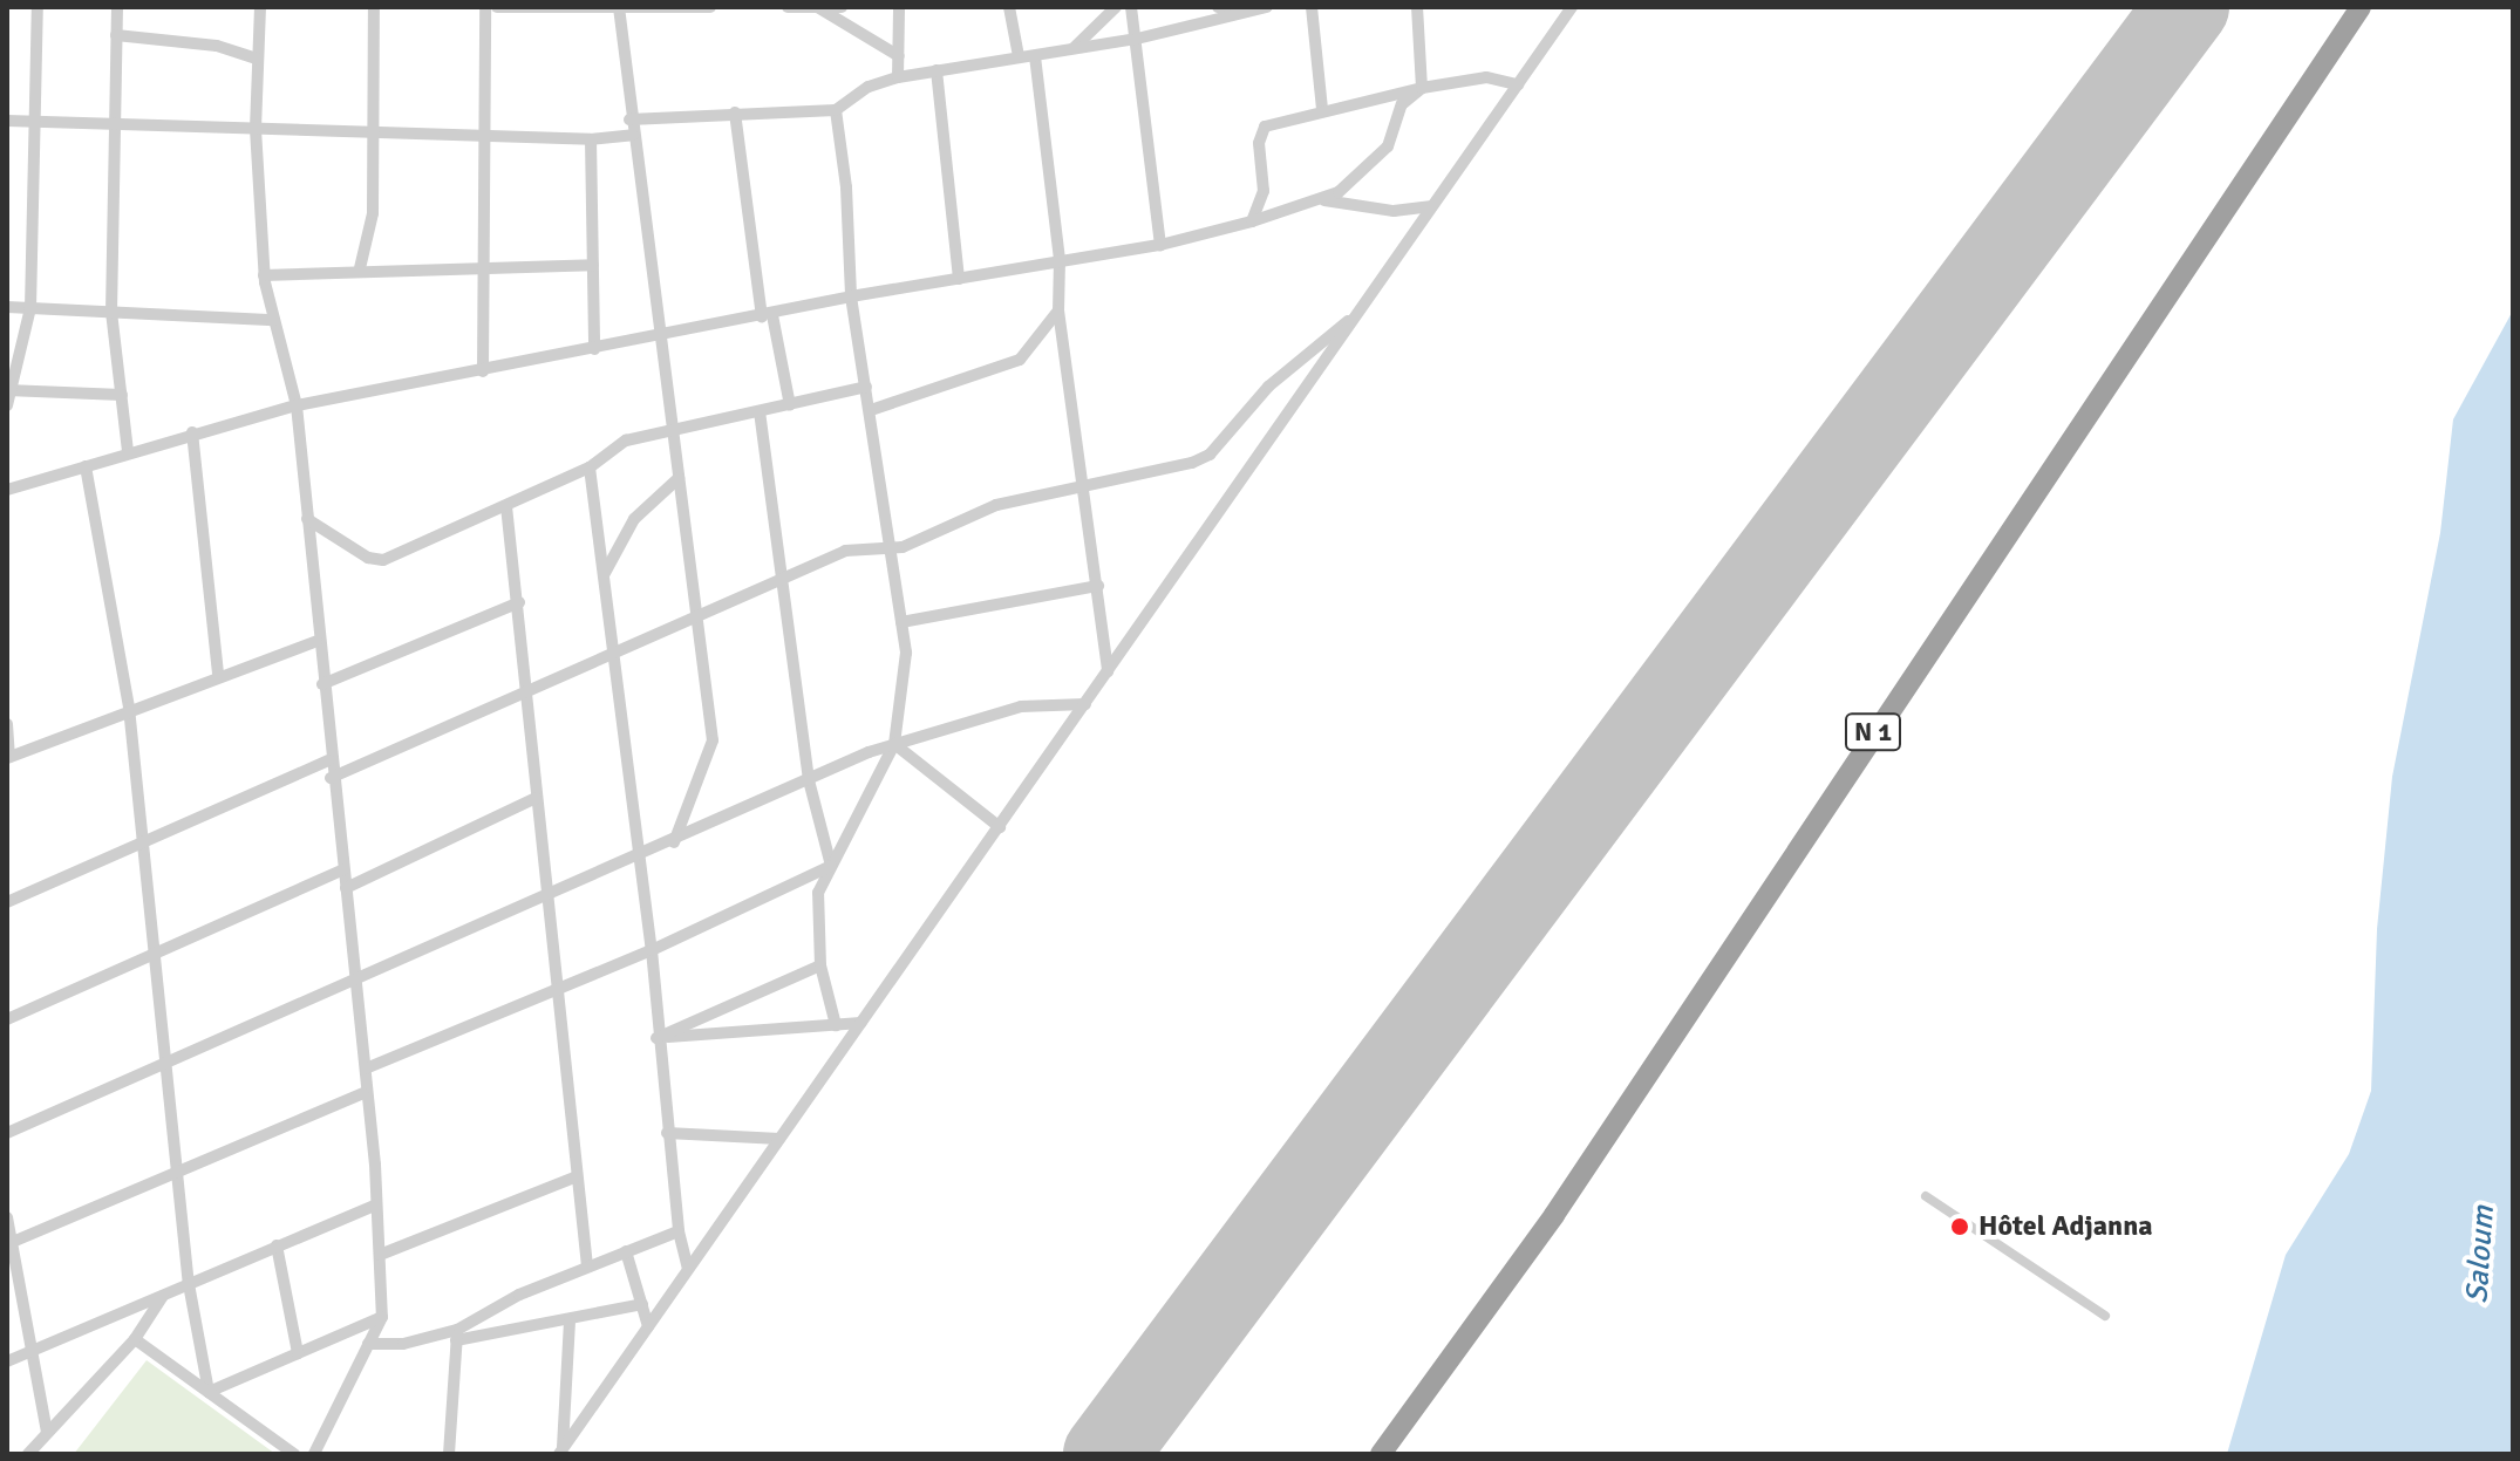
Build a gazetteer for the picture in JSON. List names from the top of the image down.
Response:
{
  "streets": {
    "highway": ["N 1"]
  },
  "water": ["Saloum"],
  "places": ["Hôtel Adjanna"]
}
